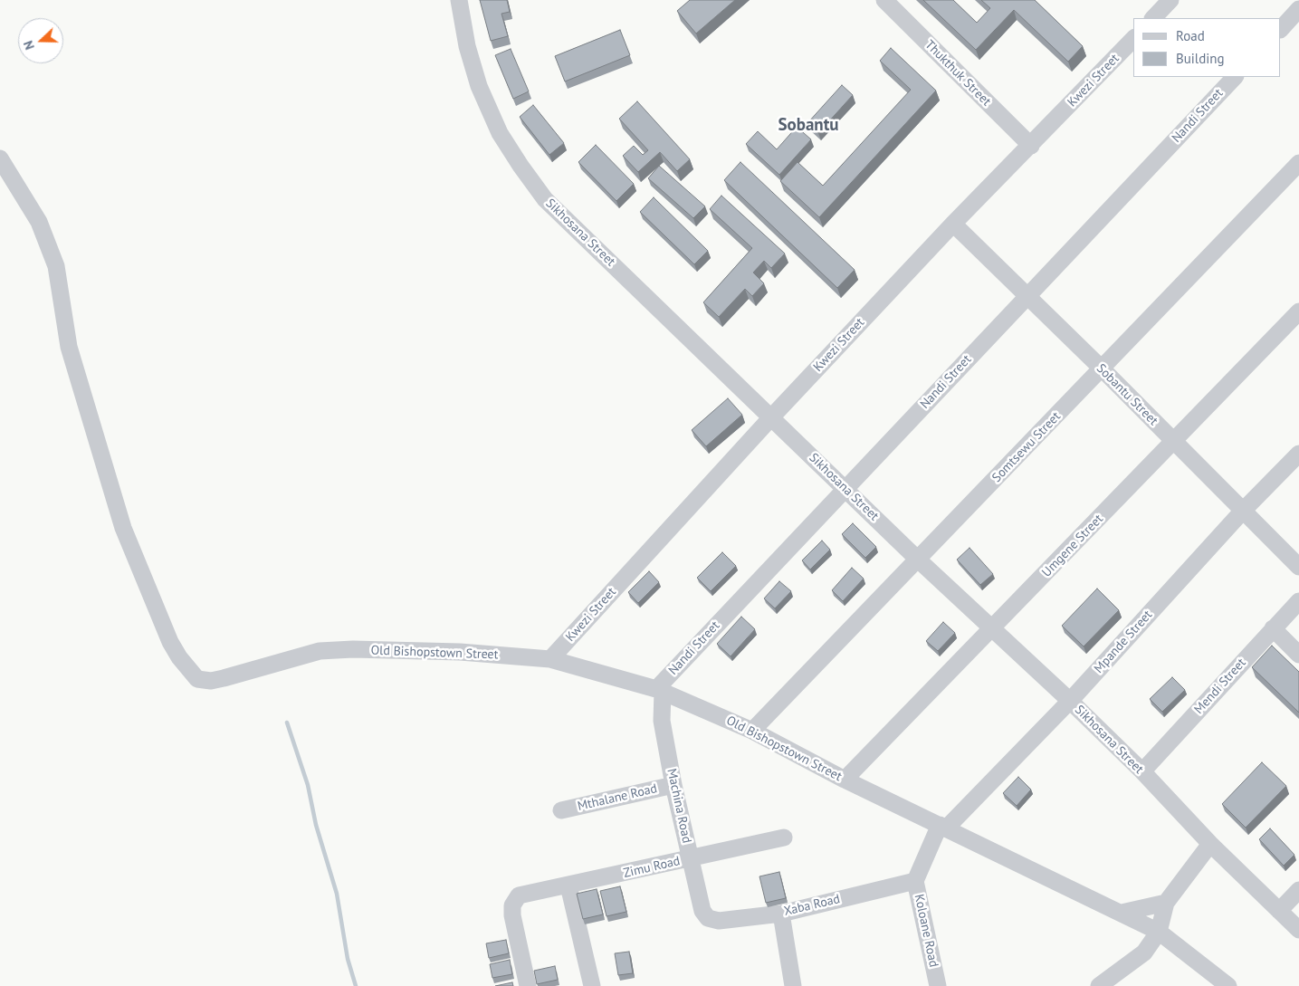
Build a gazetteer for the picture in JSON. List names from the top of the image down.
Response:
{
  "streets": {
    "street": [
      "Thukthuk Street",
      "Kwezi Street",
      "Nandi Street",
      "Sikhosana Street",
      "Sobantu Street",
      "Somtsewu Street",
      "Umgene Street",
      "Mpande Street",
      "Old Bishopstown Street",
      "Mendi Street",
      "Mthalane Road",
      "Machina Road",
      "Zimu Road",
      "Xaba Road",
      "Koloane Road"
    ]
  },
  "crossings": [
    ["Thukthuk Street", "Kwezi Street"],
    ["Kwezi Street", "Sikhosana Street"],
    ["Kwezi Street", "Sobantu Street"],
    ["Kwezi Street", "Old Bishopstown Street"],
    ["Nandi Street", "Sikhosana Street"],
    ["Nandi Street", "Sobantu Street"],
    ["Nandi Street", "Old Bishopstown Street"],
    ["Nandi Street", "Machina Road"],
    ["Sikhosana Street", "Somtsewu Street"],
    ["Sikhosana Street", "Umgene Street"],
    ["Sikhosana Street", "Mpande Street"],
    ["Sikhosana Street", "Mendi Street"],
    ["Sobantu Street", "Somtsewu Street"],
    ["Sobantu Street", "Umgene Street"],
    ["Sobantu Street", "Mpande Street"],
    ["Somtsewu Street", "Old Bishopstown Street"],
    ["Umgene Street", "Old Bishopstown Street"],
    ["Mpande Street", "Old Bishopstown Street"],
    ["Mpande Street", "Koloane Road"],
    ["Old Bishopstown Street", "Machina Road"],
    ["Old Bishopstown Street", "Koloane Road"],
    ["Mthalane Road", "Machina Road"],
    ["Machina Road", "Zimu Road"],
    ["Machina Road", "Xaba Road"],
    ["Xaba Road", "Koloane Road"]
  ],
  "districts": ["Sobantu"],
  "legend": ["Road", "Building"],
  "north": "left"
}
